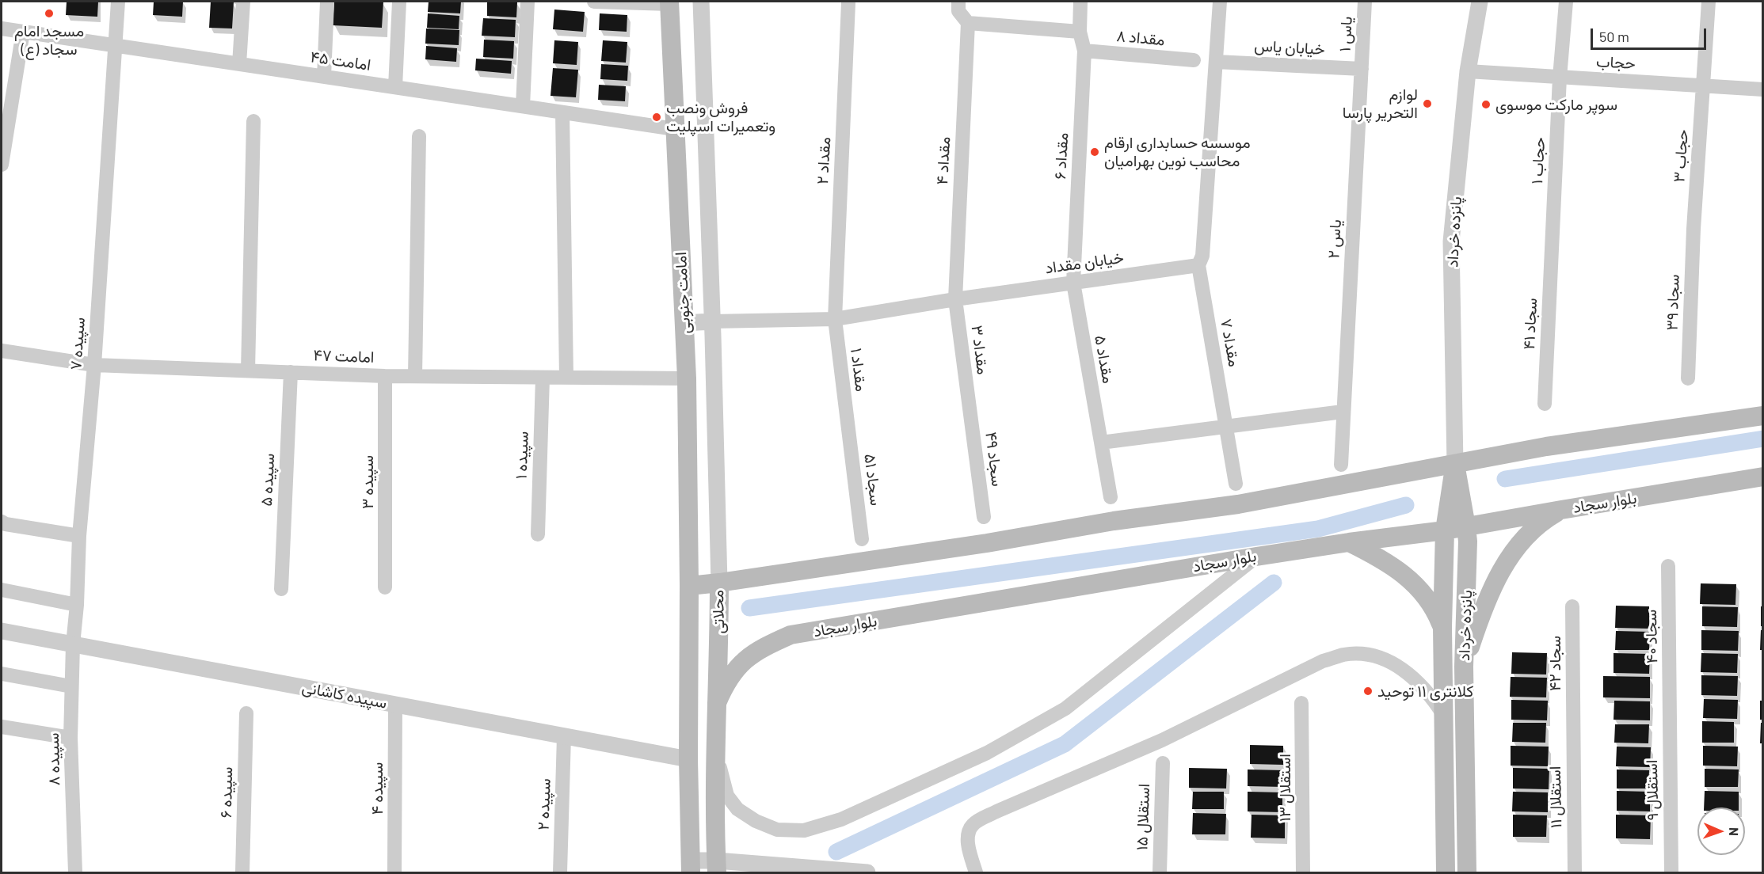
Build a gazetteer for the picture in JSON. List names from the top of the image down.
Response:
{
  "streets": {
    "main road": [
      "پانزده خرداد",
      "امامت جنوبی",
      "بلوار سجاد",
      "محلاتی"
    ],
    "street": [
      "یاس ۱",
      "مقداد ۸",
      "خیابان یاس",
      "امامت ۴۵",
      "حجاب",
      "مقداد ۶",
      "حجاب ۳",
      "مقداد ۲",
      "مقداد ۴",
      "حجاب ۱",
      "یاس ۲",
      "خیابان مقداد",
      "سجاد ۳۹",
      "سجاد ۴۱",
      "مقداد ۷",
      "سپیده ۷",
      "مقداد ۳",
      "امامت ۴۷",
      "مقداد ۵",
      "مقداد ۱",
      "سپیده ۱",
      "سجاد ۴۹",
      "سپیده ۵",
      "سجاد ۵۱",
      "سپیده ۳",
      "سجاد ۴۰",
      "سجاد ۴۲",
      "سپیده کاشانی",
      "سپیده ۸",
      "استقلال ۱۳",
      "سپیده ۴",
      "استقلال ۹",
      "سپیده ۶",
      "استقلال ۱۱",
      "سپیده ۲",
      "استقلال ۱۵"
    ]
  },
  "crossings": [
    ["یاس ۱", "خیابان یاس"],
    ["یاس ۱", "یاس ۲"],
    ["مقداد ۸", "مقداد ۶"],
    ["خیابان یاس", "یاس ۲"],
    ["امامت ۴۵", "امامت جنوبی"],
    ["امامت ۴۵", "سپیده ۷"],
    ["حجاب", "حجاب ۳"],
    ["حجاب", "حجاب ۱"],
    ["حجاب", "پانزده خرداد"],
    ["مقداد ۶", "خیابان مقداد"],
    ["مقداد ۶", "مقداد ۵"],
    ["حجاب ۳", "سجاد ۳۹"],
    ["مقداد ۲", "خیابان مقداد"],
    ["مقداد ۲", "مقداد ۱"],
    ["مقداد ۴", "خیابان مقداد"],
    ["مقداد ۴", "مقداد ۳"],
    ["حجاب ۱", "سجاد ۴۱"],
    ["پانزده خرداد", "بلوار سجاد"],
    ["خیابان مقداد", "مقداد ۷"],
    ["خیابان مقداد", "مقداد ۳"],
    ["خیابان مقداد", "مقداد ۵"],
    ["خیابان مقداد", "مقداد ۱"],
    ["امامت جنوبی", "امامت ۴۷"],
    ["امامت جنوبی", "محلاتی"],
    ["سپیده ۷", "امامت ۴۷"],
    ["سپیده ۷", "سپیده کاشانی"],
    ["سپیده ۷", "سپیده ۸"],
    ["مقداد ۳", "سجاد ۴۹"],
    ["امامت ۴۷", "سپیده ۱"],
    ["امامت ۴۷", "سپیده ۵"],
    ["امامت ۴۷", "سپیده ۳"],
    ["مقداد ۱", "سجاد ۵۱"],
    ["بلوار سجاد", "محلاتی"],
    ["محلاتی", "سپیده کاشانی"],
    ["سجاد ۴۰", "استقلال ۹"],
    ["سجاد ۴۲", "استقلال ۱۱"],
    ["سپیده کاشانی", "سپیده ۸"],
    ["سپیده کاشانی", "سپیده ۴"],
    ["سپیده کاشانی", "سپیده ۲"]
  ],
  "places": [
    "مسجد امام سجاد (ع)",
    "لوازم التحریر پارسا",
    "سوپر مارکت موسوی",
    "فروش ونصب وتعمیرات اسپلیت",
    "موسسه حسابداری ارقام محاسب نوین بهرامیان",
    "کلانتری ۱۱ توحید"
  ],
  "scale_bar": "50 m",
  "north": "right"
}
